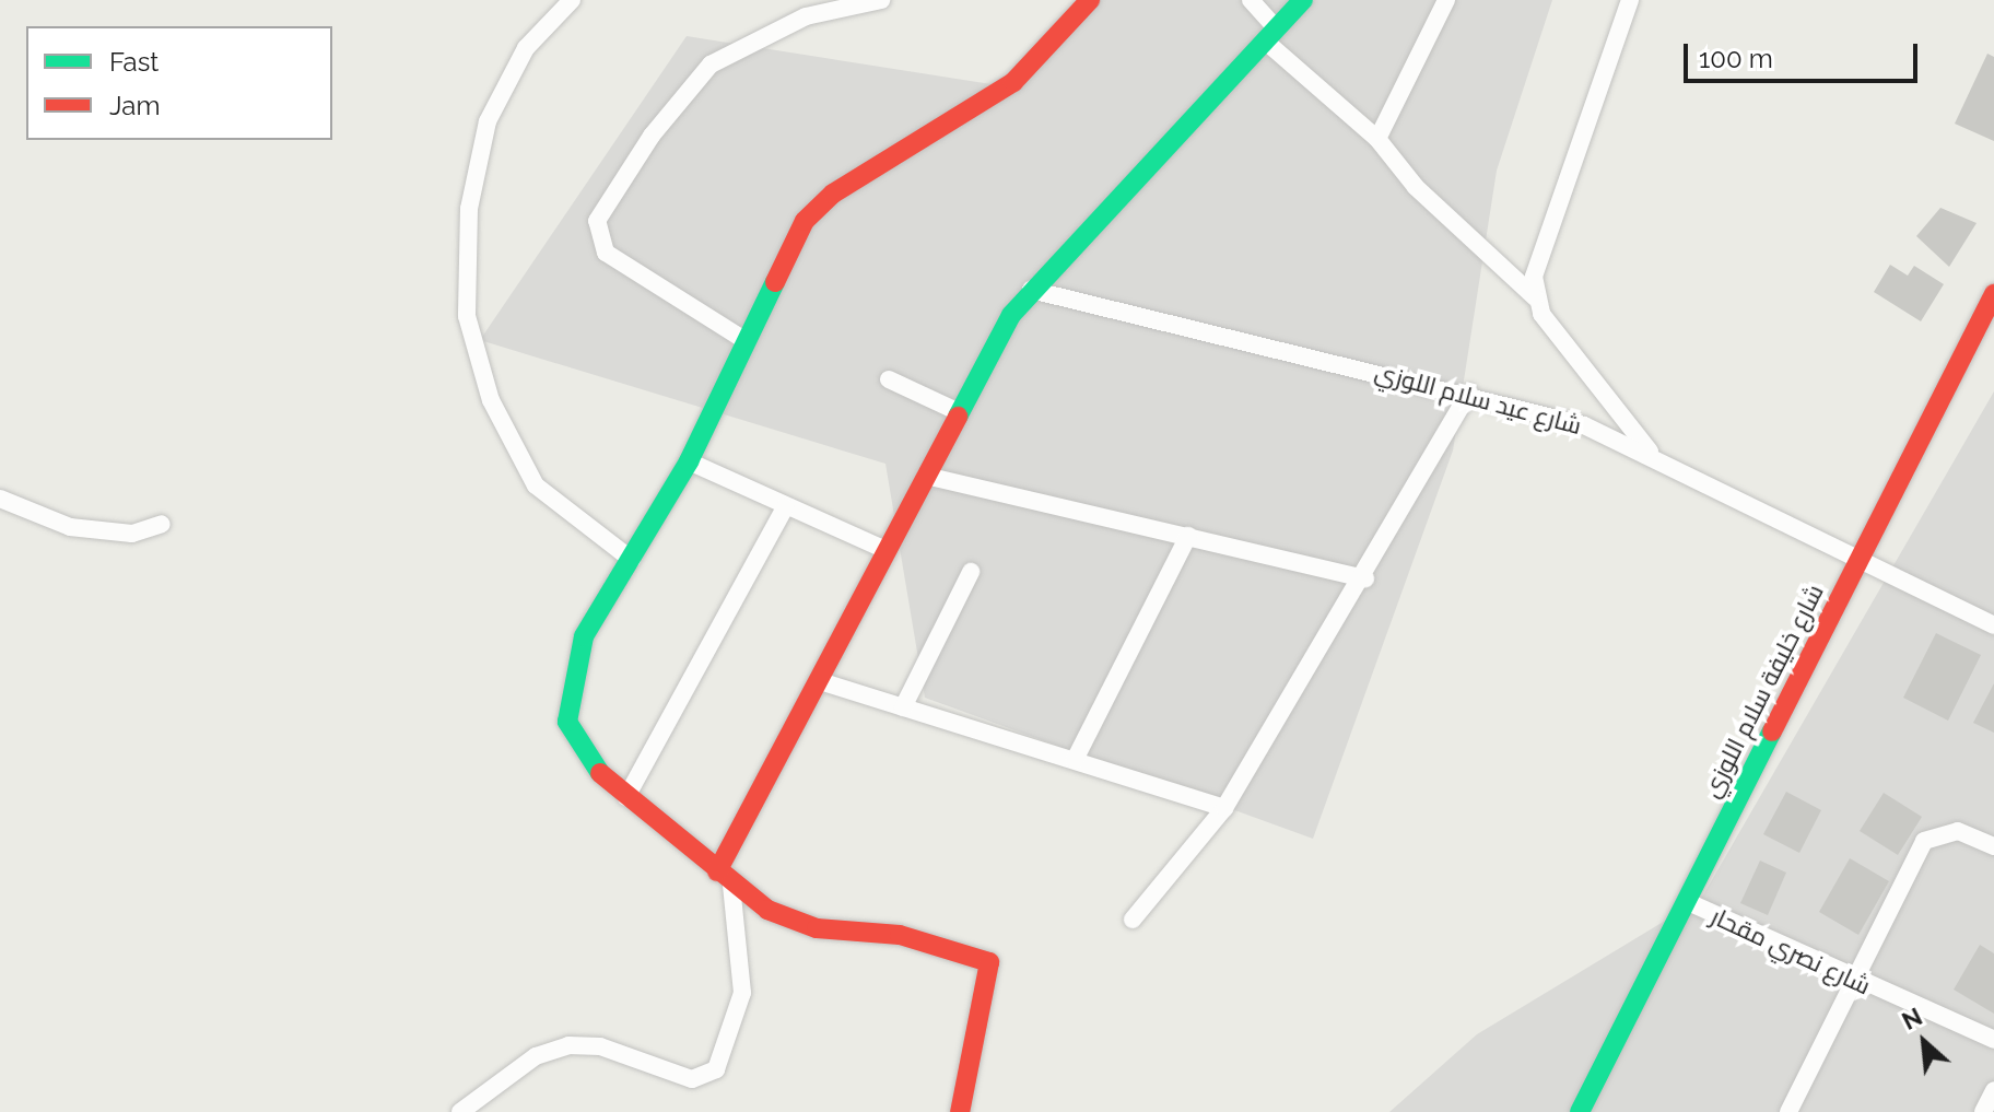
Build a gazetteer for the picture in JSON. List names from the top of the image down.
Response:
{
  "streets": {
    "street": ["شارع عيد سلام اللوزي", "شارع خليفة سلام اللوزي", "شارع نصري مقحار"]
  },
  "crossings": [
    ["شارع عيد سلام اللوزي", "شارع خليفة سلام اللوزي"],
    ["شارع خليفة سلام اللوزي", "شارع نصري مقحار"]
  ],
  "legend": ["Fast", "Jam"],
  "scale_bar": "100 m",
  "north": "top left"
}
